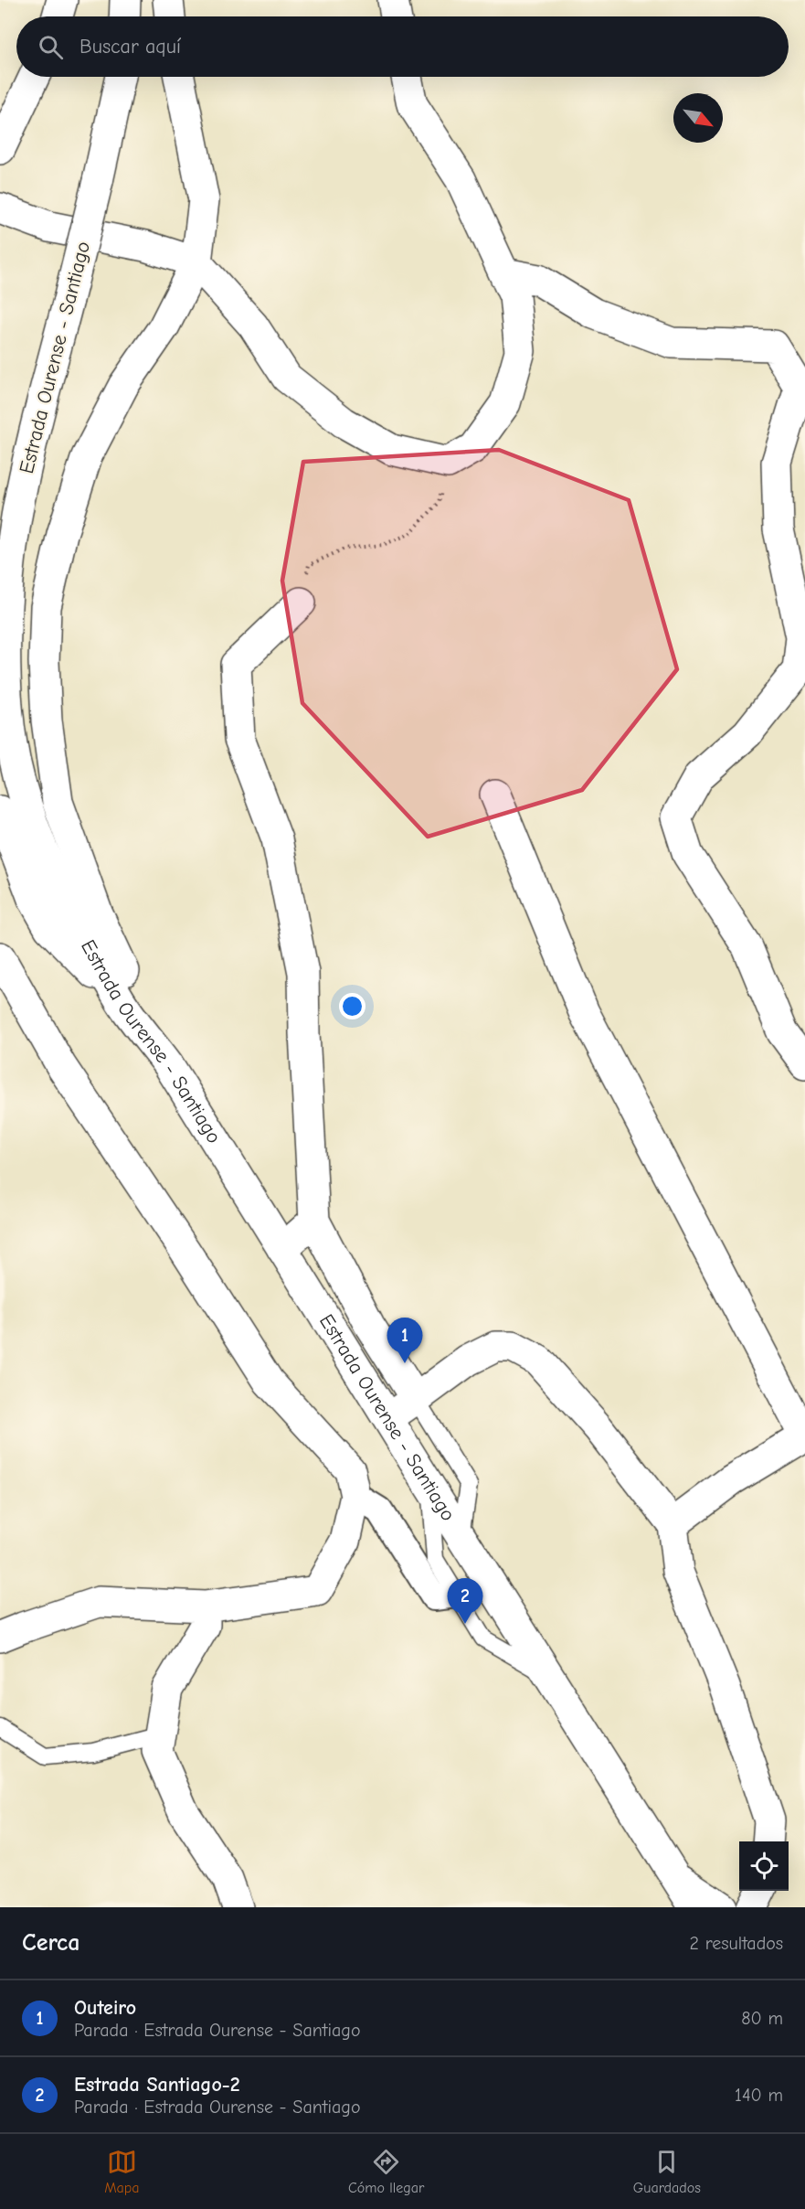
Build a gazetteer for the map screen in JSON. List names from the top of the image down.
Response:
{
  "streets": {
    "main road": ["Estrada Ourense - Santiago"]
  },
  "north": "bottom right",
  "page": {
    "search": "Buscar aquí",
    "pins": ["1", "2"],
    "heading": ["Cerca", "2 resultados"],
    "list": [
      {
        "mark": "1",
        "name": "Outeiro",
        "note": "Parada · Estrada Ourense - Santiago",
        "value": "80 m"
      },
      {
        "mark": "2",
        "name": "Estrada Santiago-2",
        "note": "Parada · Estrada Ourense - Santiago",
        "value": "140 m"
      }
    ],
    "nav": ["Mapa", "Cómo llegar", "Guardados"]
  }
}
